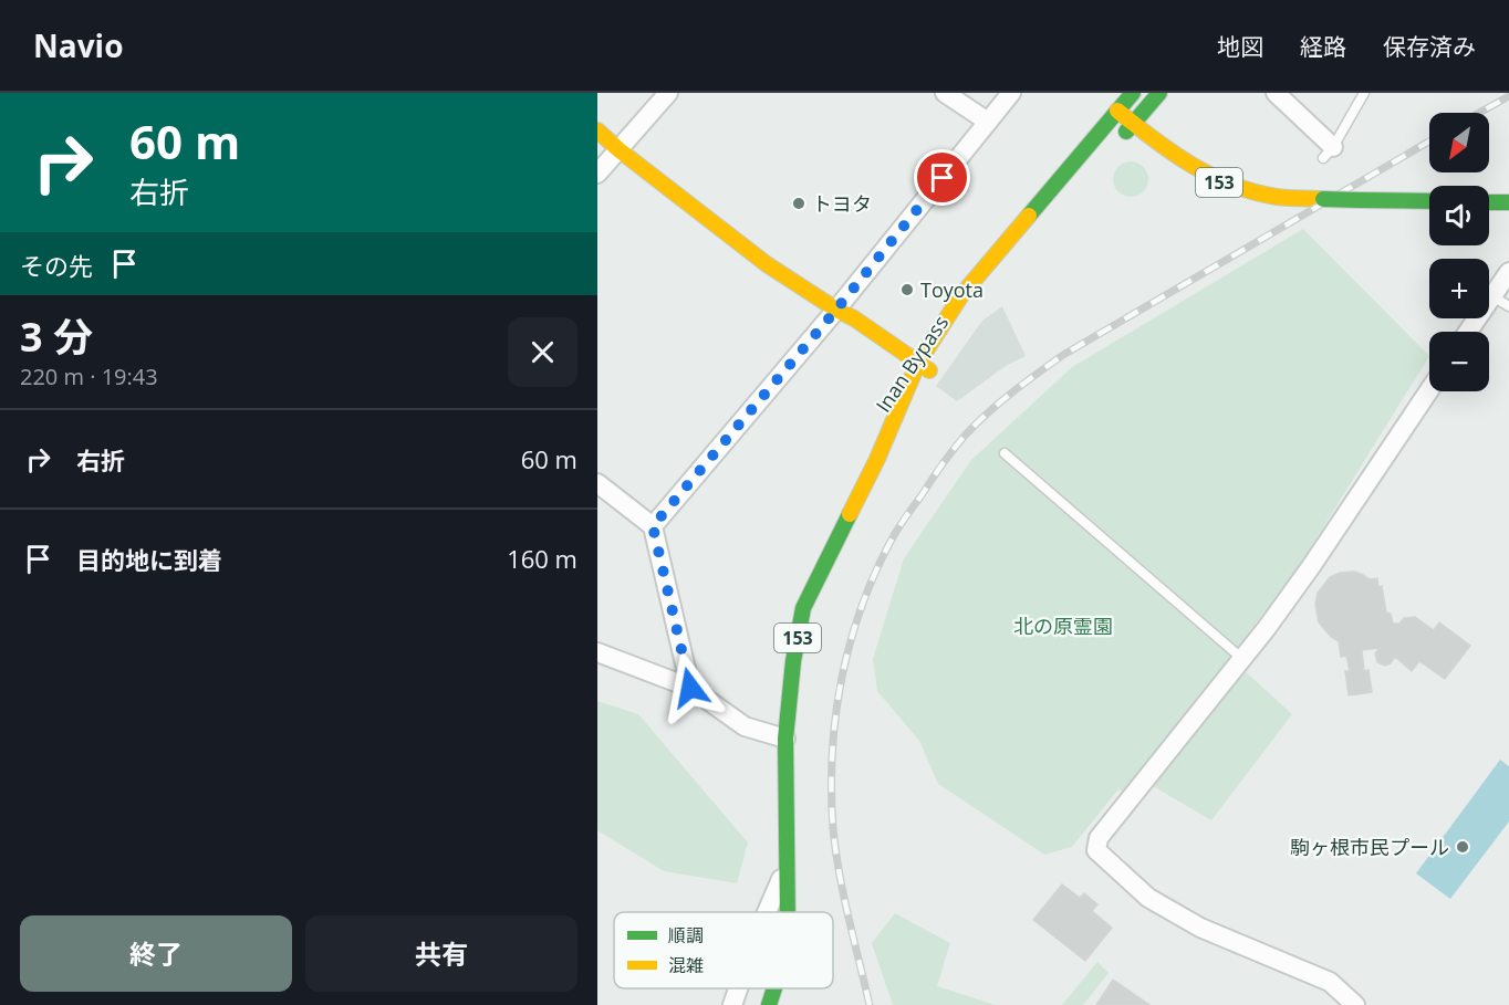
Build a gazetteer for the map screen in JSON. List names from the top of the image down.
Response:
{
  "streets": {
    "main road": ["153", "Inan Bypass"]
  },
  "crossings": [
    ["153", "Inan Bypass"]
  ],
  "parks": ["北の原霊園"],
  "places": ["トヨタ", "Toyota", "駒ヶ根市民プール"],
  "legend": ["順調", "混雑"],
  "north": "bottom left",
  "page": {
    "header": "Navio",
    "nav": ["地図", "経路", "保存済み"],
    "turn": ["60 m", "右折"],
    "map_buttons": ["+", "−"],
    "then": "その先",
    "heading": ["3 分", "220 m · 19:43"],
    "list": [
      {
        "name": "右折",
        "value": "60 m"
      },
      {
        "name": "目的地に到着",
        "value": "160 m"
      }
    ],
    "buttons": ["終了", "共有"]
  }
}
